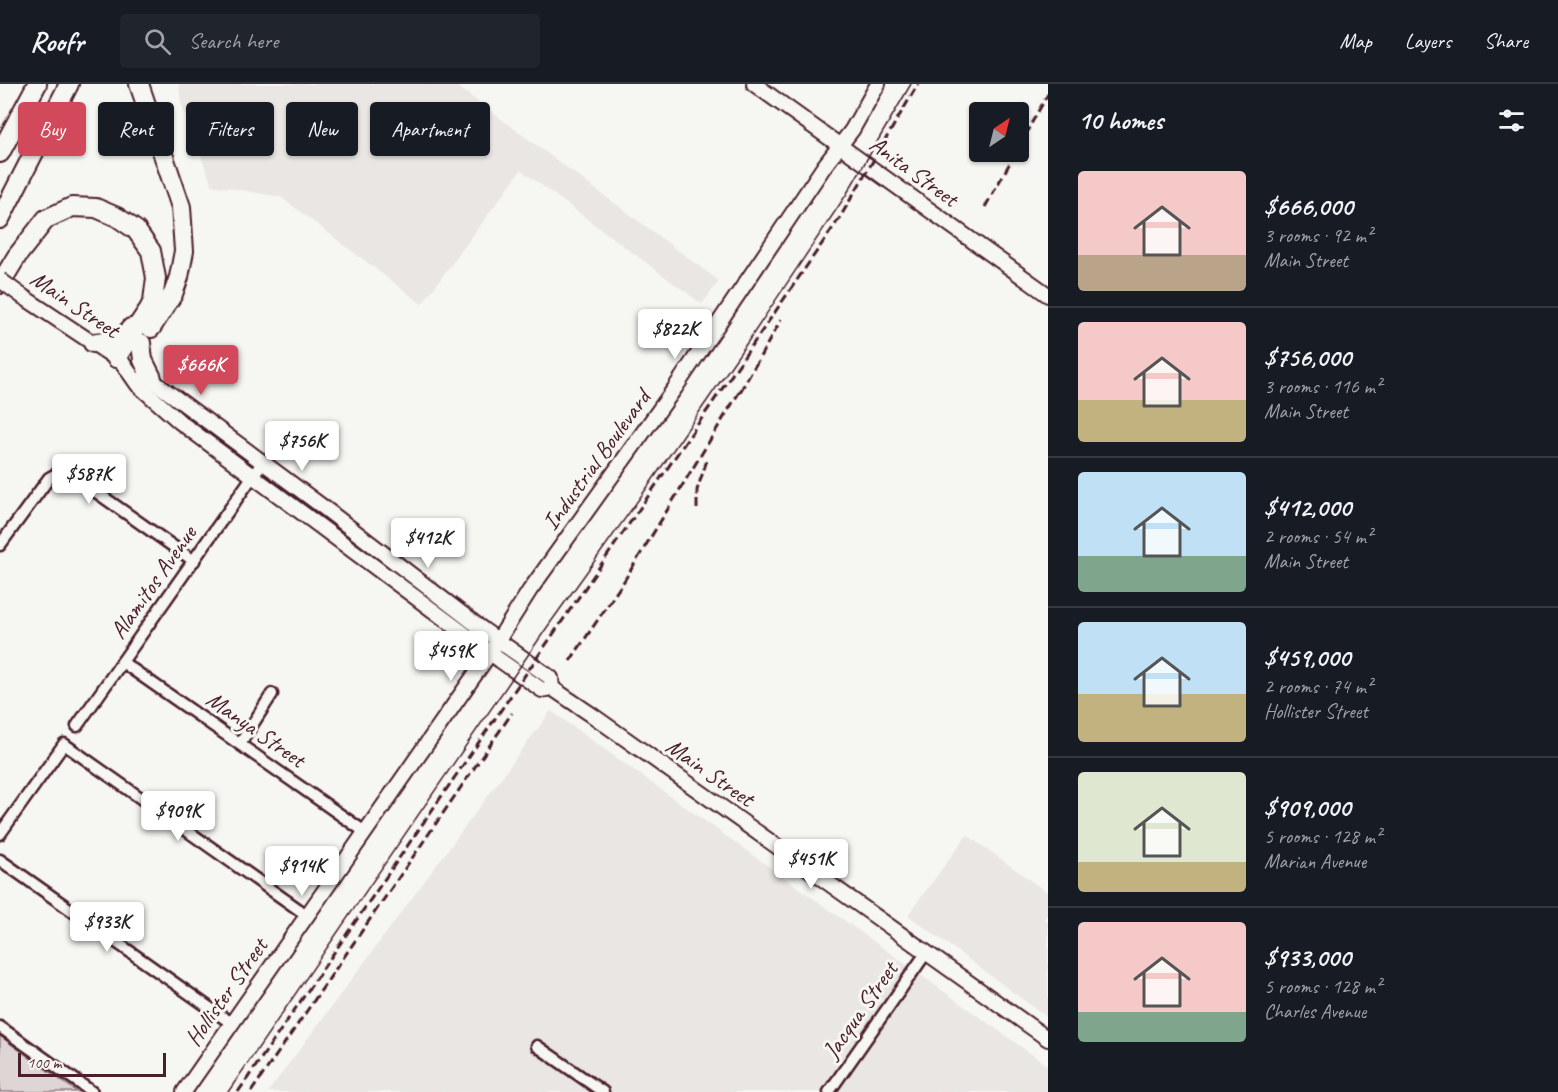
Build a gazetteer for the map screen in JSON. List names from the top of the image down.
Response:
{
  "streets": {
    "main road": [
      "Anita Street",
      "Main Street",
      "Industrial Boulevard",
      "Hollister Street"
    ],
    "street": ["Alamitos Avenue", "Manya Street", "Jacqua Street"]
  },
  "crossings": [
    ["Anita Street", "Industrial Boulevard"],
    ["Main Street", "Industrial Boulevard"],
    ["Main Street", "Alamitos Avenue"],
    ["Main Street", "Hollister Street"],
    ["Main Street", "Jacqua Street"],
    ["Industrial Boulevard", "Hollister Street"],
    ["Alamitos Avenue", "Manya Street"],
    ["Manya Street", "Hollister Street"]
  ],
  "scale_bar": "100 m",
  "north": "top right",
  "page": {
    "header": "Roofr",
    "search": "Search here",
    "nav": ["Map", "Layers", "Share"],
    "heading": "10 homes",
    "chip": [
      "Buy",
      "Rent",
      "Filters",
      "New",
      "Apartment"
    ],
    "list": [
      {
        "name": "$666,000",
        "note": "3 rooms · 92 m² · Main Street"
      },
      {
        "name": "$756,000",
        "note": "3 rooms · 116 m² · Main Street"
      },
      {
        "name": "$412,000",
        "note": "2 rooms · 54 m² · Main Street"
      },
      {
        "name": "$459,000",
        "note": "2 rooms · 74 m² · Hollister Street"
      },
      {
        "name": "$909,000",
        "note": "5 rooms · 128 m² · Marian Avenue"
      },
      {
        "name": "$933,000",
        "note": "5 rooms · 128 m² · Charles Avenue"
      }
    ],
    "price": [
      "$822K",
      "$666K",
      "$756K",
      "$587K",
      "$412K",
      "$459K",
      "$909K",
      "$451K",
      "$914K",
      "$933K"
    ],
    "scale": "100 m"
  }
}
